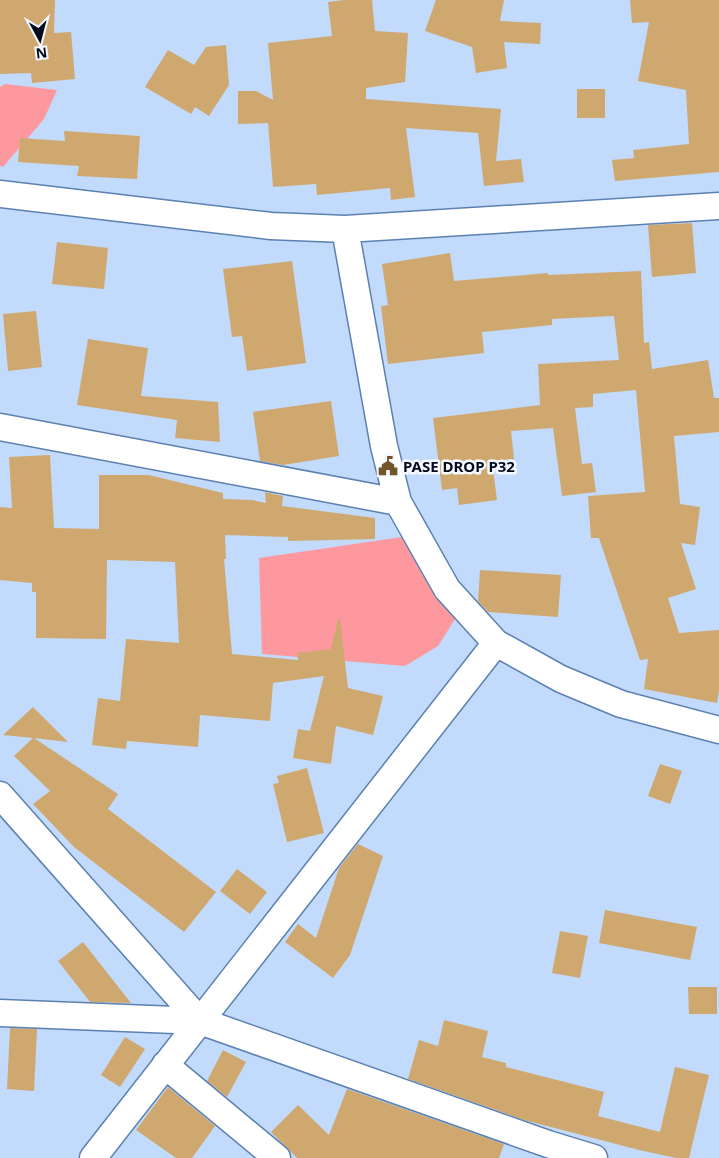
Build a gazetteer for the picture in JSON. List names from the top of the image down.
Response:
{
  "places": {
    "public building": ["PASE DROP P32"]
  },
  "north": "bottom"
}
